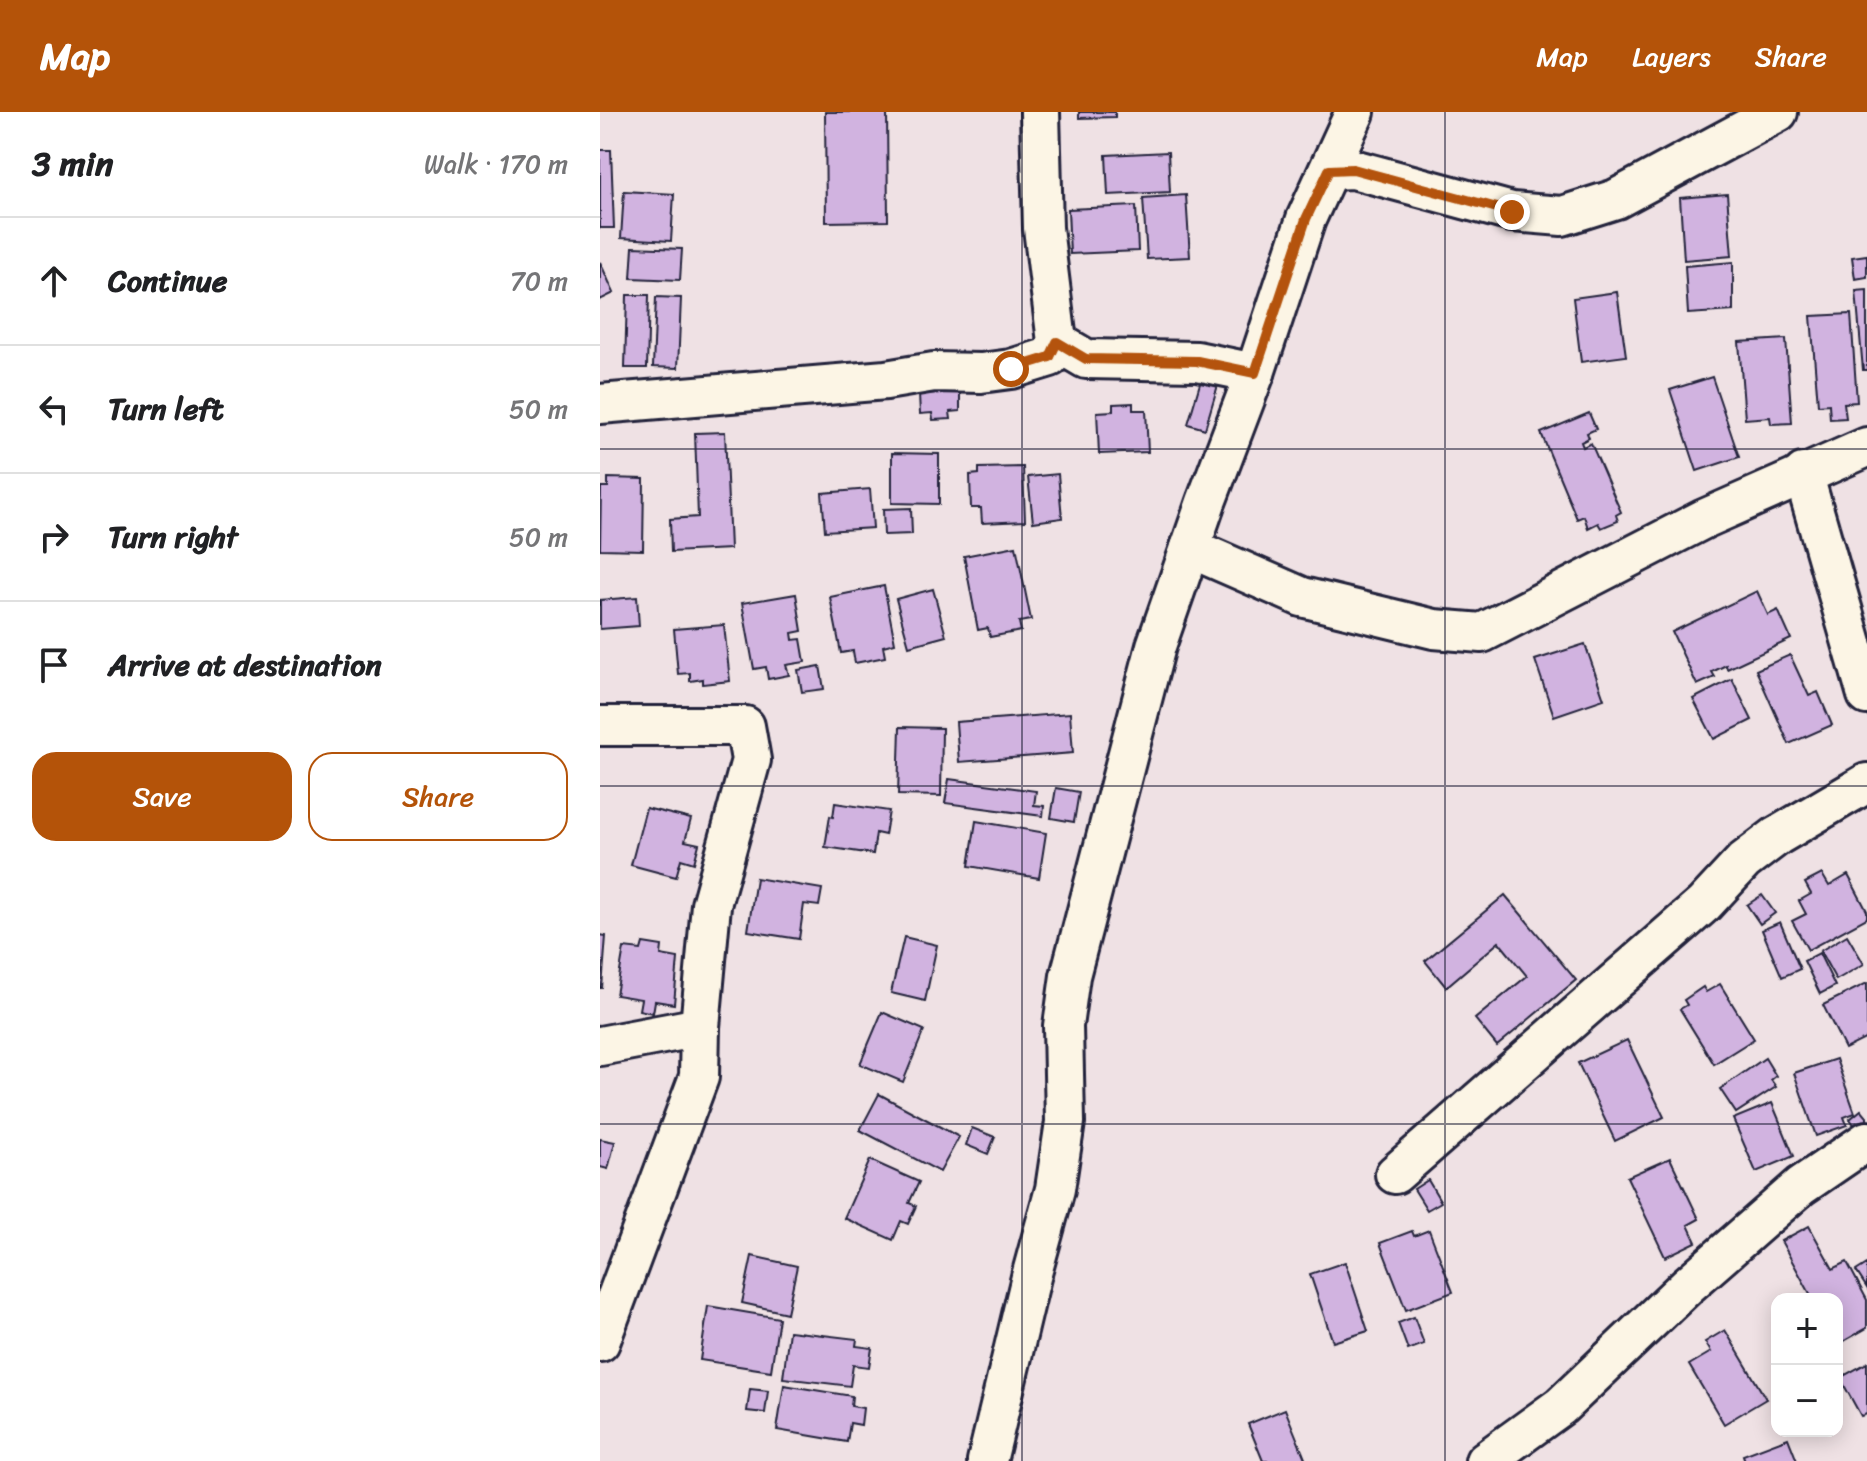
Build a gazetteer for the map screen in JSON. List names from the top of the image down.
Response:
{
  "page": {
    "header": "Map",
    "nav": ["Map", "Layers", "Share"],
    "heading": ["3 min", "Walk · 170 m"],
    "list": [
      ["Continue", "70 m"],
      ["Turn left", "50 m"],
      ["Turn right", "50 m"],
      "Arrive at destination"
    ],
    "buttons": ["Save", "Share"],
    "map_buttons": ["+", "−"]
  }
}
